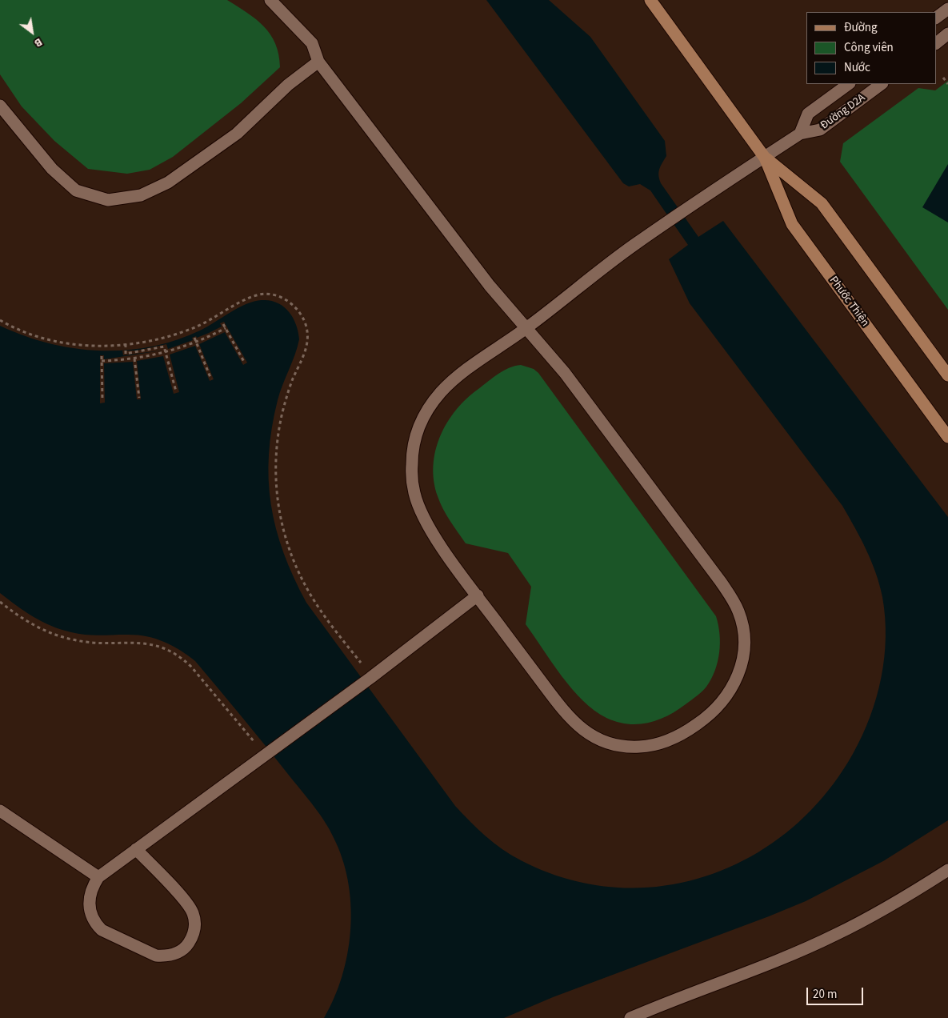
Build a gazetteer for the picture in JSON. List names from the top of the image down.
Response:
{
  "streets": {
    "street": ["Đường D2A", "Phước Thiện"]
  },
  "crossings": [
    ["Đường D2A", "Phước Thiện"]
  ],
  "legend": ["Đường", "Công viên", "Nước"],
  "scale_bar": "20 m",
  "north": "bottom right"
}
